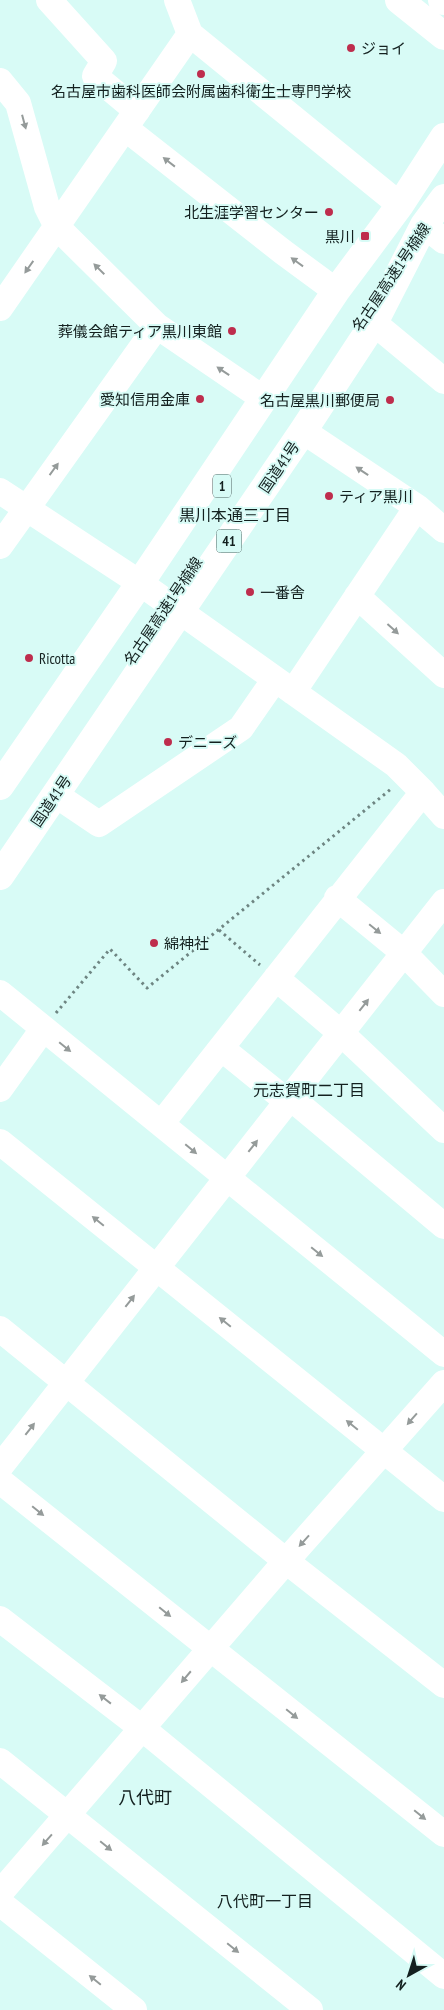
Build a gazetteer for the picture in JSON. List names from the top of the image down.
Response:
{
  "streets": {
    "main road": [
      "名古屋高速1号楠線",
      "国道41号",
      "1",
      "41"
    ]
  },
  "crossings": [
    ["名古屋高速1号楠線", "国道41号"]
  ],
  "districts": [
    "黒川本通三丁目",
    "元志賀町二丁目",
    "八代町",
    "八代町一丁目"
  ],
  "places": {
    "other": [
      "ジョイ",
      "名古屋市歯科医師会附属歯科衛生士専門学校",
      "北生涯学習センター",
      "葬儀会館ティア黒川東館",
      "愛知信用金庫",
      "名古屋黒川郵便局",
      "ティア黒川",
      "一番舎",
      "Ricotta",
      "デニーズ",
      "綿神社"
    ],
    "transit": ["黒川"]
  },
  "north": "bottom left"
}
